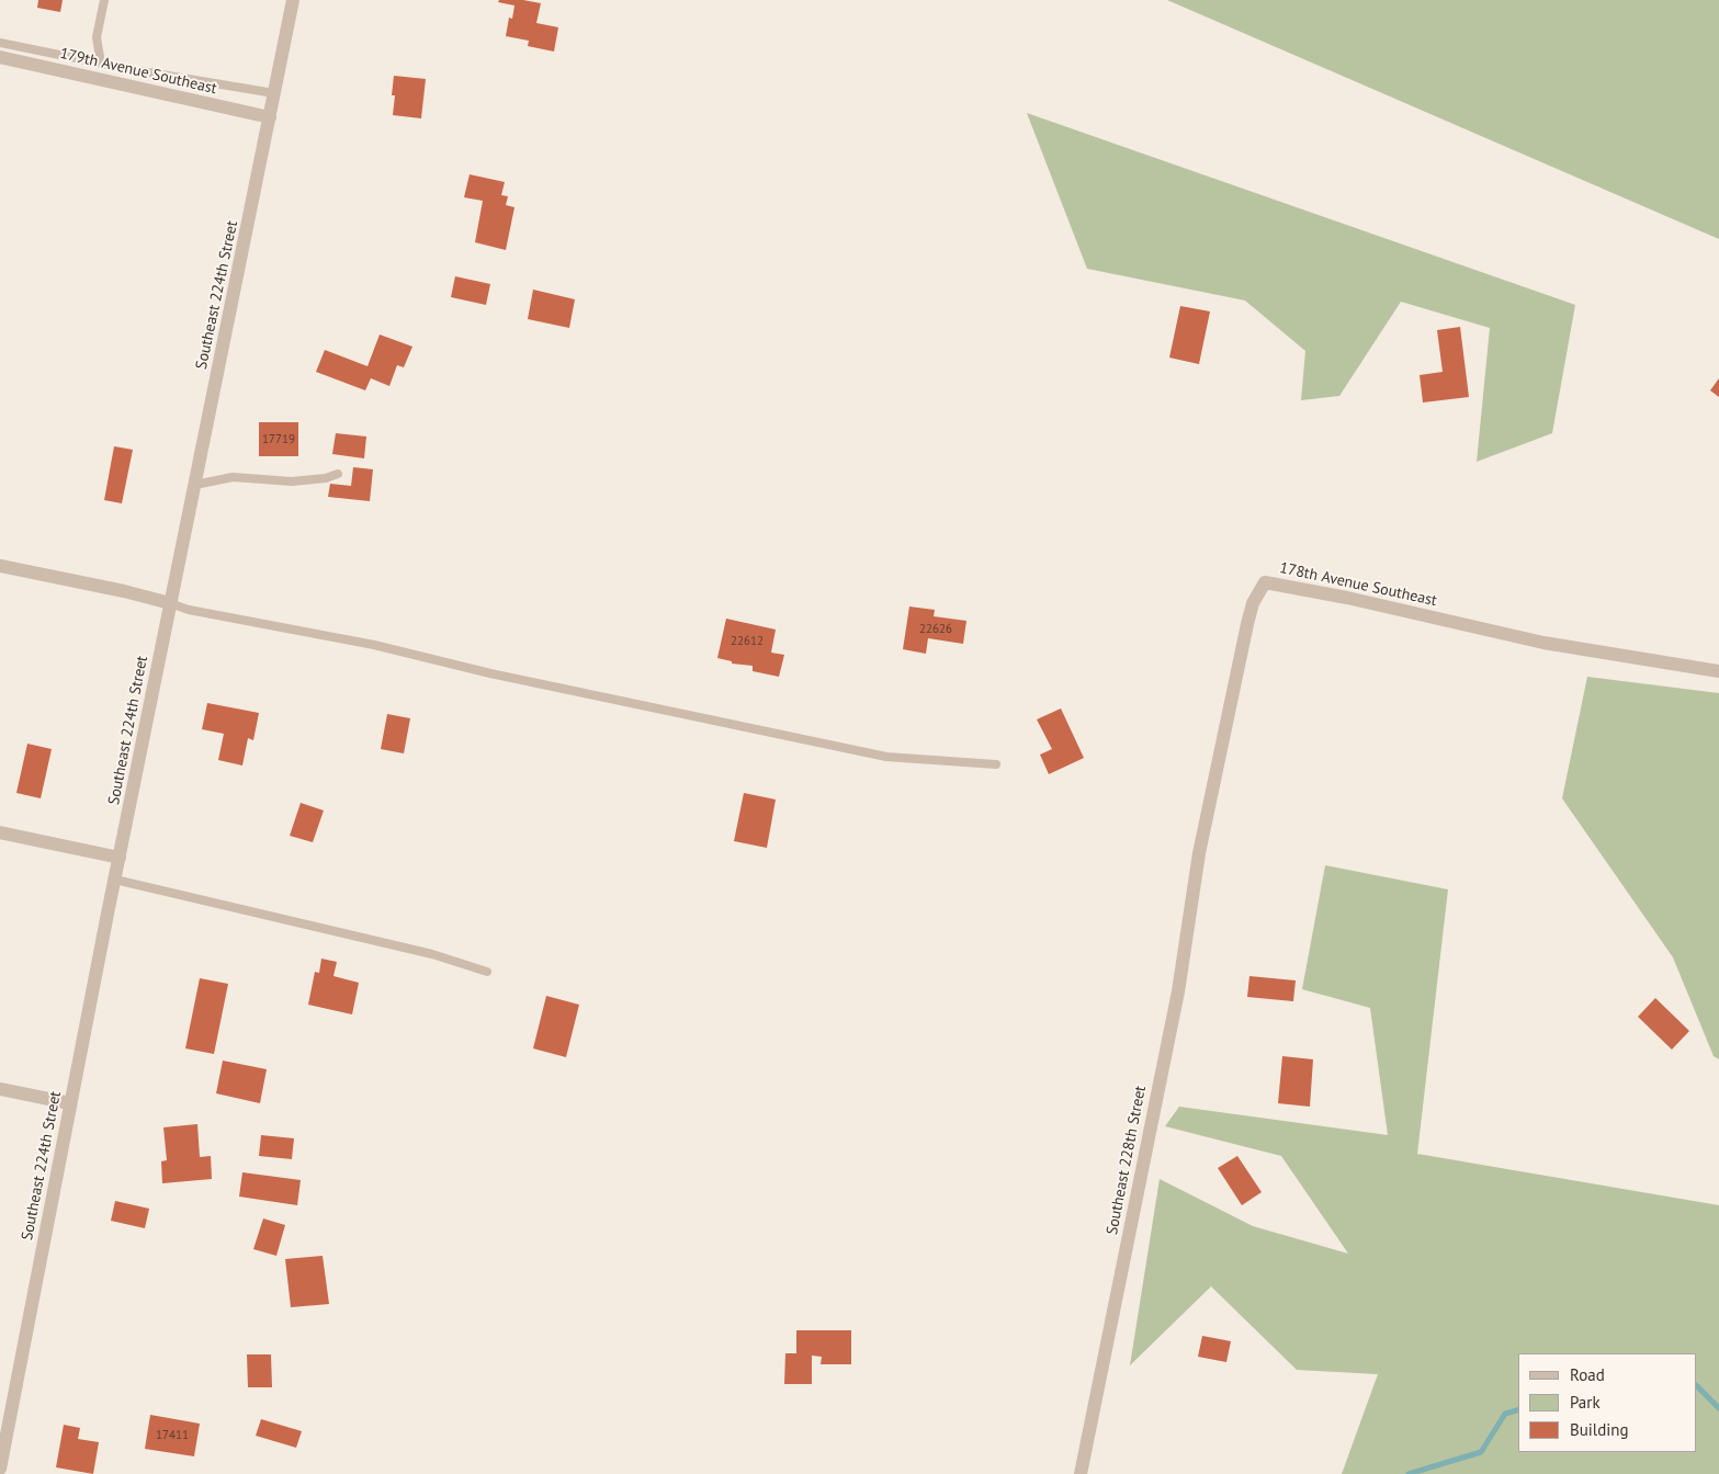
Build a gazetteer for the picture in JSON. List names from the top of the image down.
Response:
{
  "streets": {
    "street": [
      "179th Avenue Southeast",
      "Southeast 224th Street",
      "178th Avenue Southeast",
      "Southeast 228th Street"
    ]
  },
  "crossings": [
    ["179th Avenue Southeast", "Southeast 224th Street"],
    ["178th Avenue Southeast", "Southeast 228th Street"]
  ],
  "house_numbers": [
    "17719",
    "22626",
    "22612",
    "17411"
  ],
  "legend": ["Road", "Park", "Building"]
}
